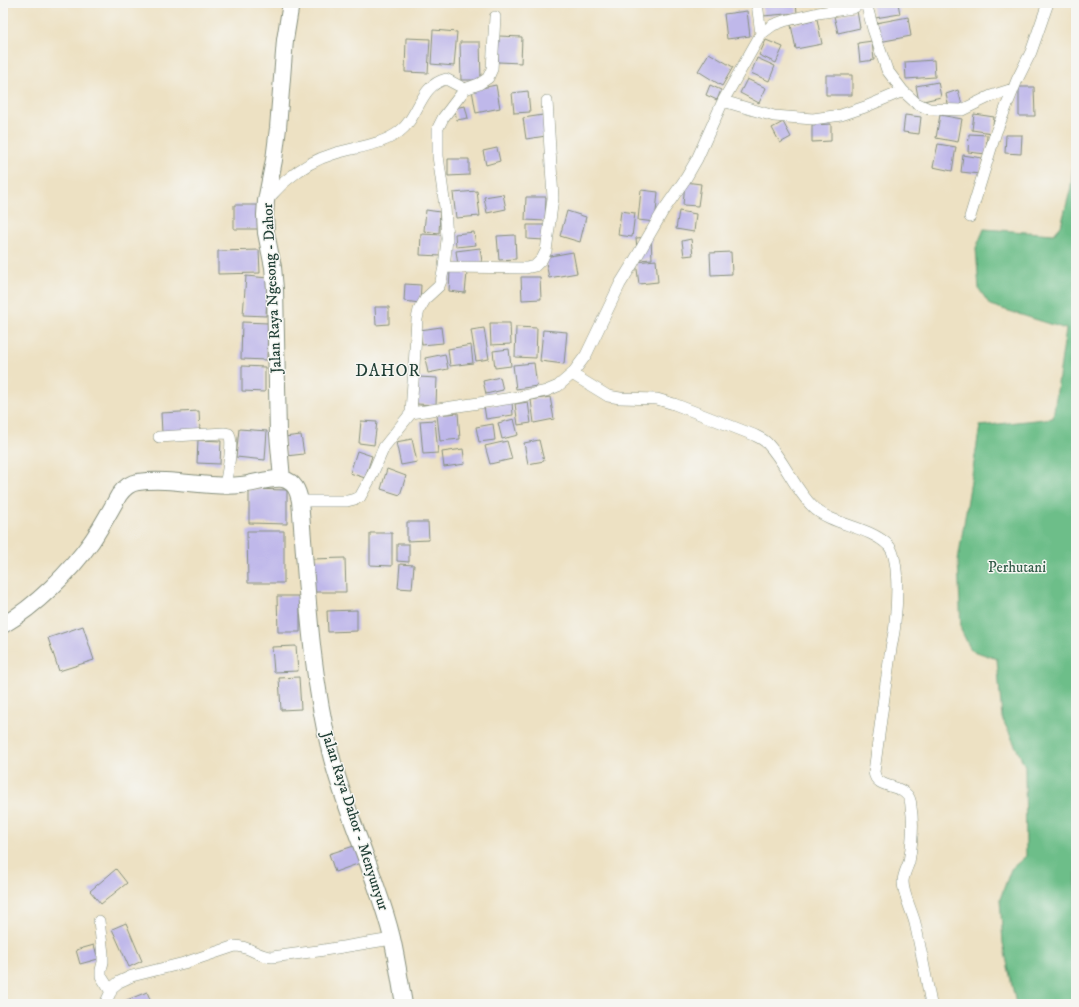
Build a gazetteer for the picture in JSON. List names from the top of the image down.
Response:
{
  "streets": {
    "street": ["Jalan Raya Ngesong - Dahor", "Jalan Raya Dahor - Menyunyur"]
  },
  "crossings": [
    ["Jalan Raya Ngesong - Dahor", "Jalan Raya Dahor - Menyunyur"]
  ],
  "districts": ["DAHOR"],
  "parks": ["Perhutani"]
}
